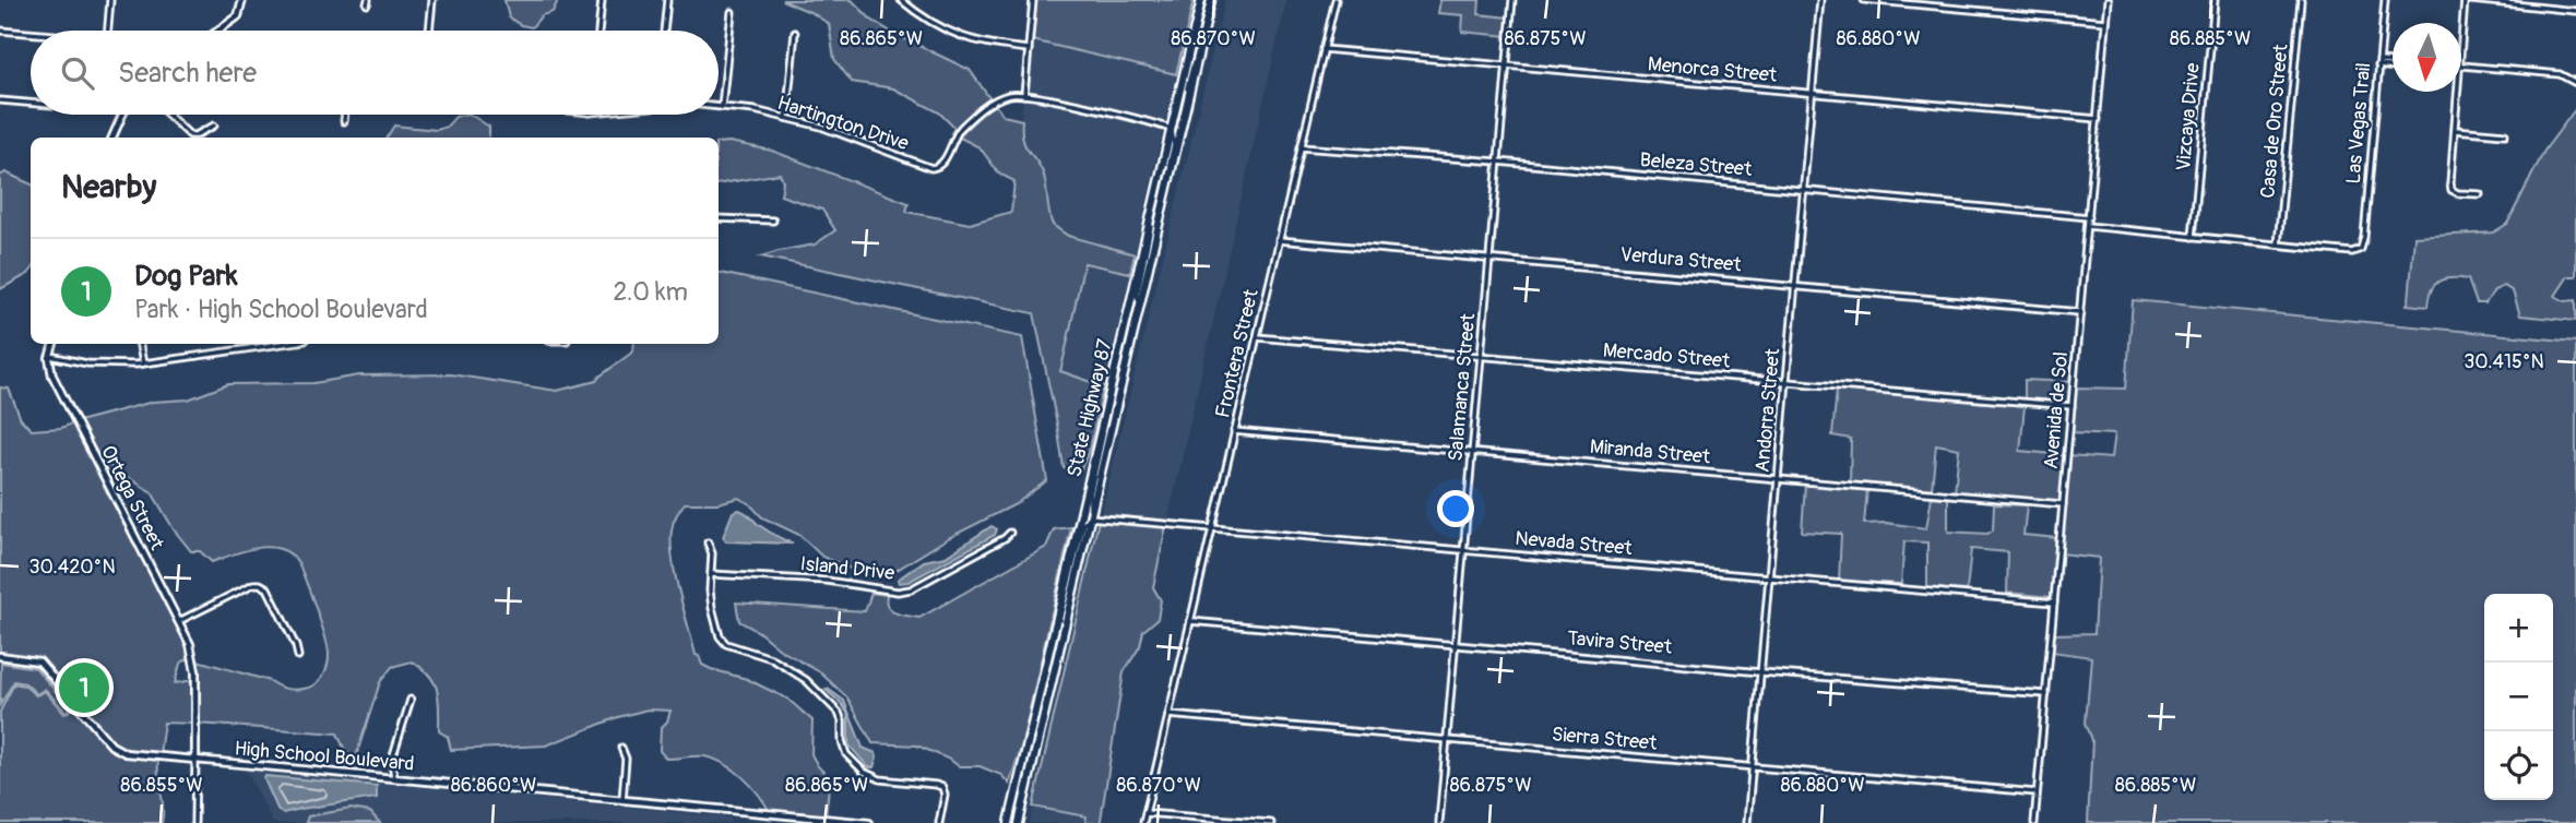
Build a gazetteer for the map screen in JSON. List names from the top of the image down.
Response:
{
  "streets": {
    "highway": ["State Highway 87"],
    "street": [
      "Menorca Street",
      "Vizcaya Drive",
      "Casa de Oro Street",
      "Hartington Drive",
      "Las Vegas Trail",
      "Beleza Street",
      "Verdura Street",
      "Frontera Street",
      "Mercado Street",
      "Salamanca Street",
      "Andorra Street",
      "Avenida de Sol",
      "Miranda Street",
      "Ortega Street",
      "Nevada Street",
      "Island Drive",
      "Tavira Street",
      "Sierra Street",
      "High School Boulevard"
    ]
  },
  "crossings": [
    ["Menorca Street", "Frontera Street"],
    ["Menorca Street", "Salamanca Street"],
    ["Menorca Street", "Andorra Street"],
    ["Menorca Street", "Avenida de Sol"],
    ["Casa de Oro Street", "Las Vegas Trail"],
    ["Beleza Street", "Frontera Street"],
    ["Beleza Street", "Salamanca Street"],
    ["Beleza Street", "Andorra Street"],
    ["Beleza Street", "Avenida de Sol"],
    ["Verdura Street", "Frontera Street"],
    ["Verdura Street", "Salamanca Street"],
    ["Verdura Street", "Andorra Street"],
    ["Verdura Street", "Avenida de Sol"],
    ["Frontera Street", "Mercado Street"],
    ["Frontera Street", "Miranda Street"],
    ["Frontera Street", "Nevada Street"],
    ["Frontera Street", "Tavira Street"],
    ["Frontera Street", "Sierra Street"],
    ["Mercado Street", "Salamanca Street"],
    ["Mercado Street", "Andorra Street"],
    ["Mercado Street", "Avenida de Sol"],
    ["Salamanca Street", "Miranda Street"],
    ["Salamanca Street", "Nevada Street"],
    ["Salamanca Street", "Tavira Street"],
    ["Salamanca Street", "Sierra Street"],
    ["Andorra Street", "Miranda Street"],
    ["Andorra Street", "Nevada Street"],
    ["Andorra Street", "Tavira Street"],
    ["Andorra Street", "Sierra Street"],
    ["Avenida de Sol", "Miranda Street"],
    ["Avenida de Sol", "Nevada Street"],
    ["Avenida de Sol", "Tavira Street"],
    ["Avenida de Sol", "Sierra Street"],
    ["Ortega Street", "High School Boulevard"]
  ],
  "north": "bottom",
  "page": {
    "search": "Search here",
    "heading": "Nearby",
    "list": [
      {
        "mark": "1",
        "name": "Dog Park",
        "note": "Park · High School Boulevard",
        "value": "2.0 km"
      }
    ],
    "map_buttons": ["+", "−"],
    "pins": "1"
  },
  "coordinates": [
    "86.865°W",
    "86.870°W",
    "86.875°W",
    "86.880°W",
    "86.885°W",
    "30.415°N",
    "30.420°N",
    "86.855°W",
    "86.860°W"
  ]
}
